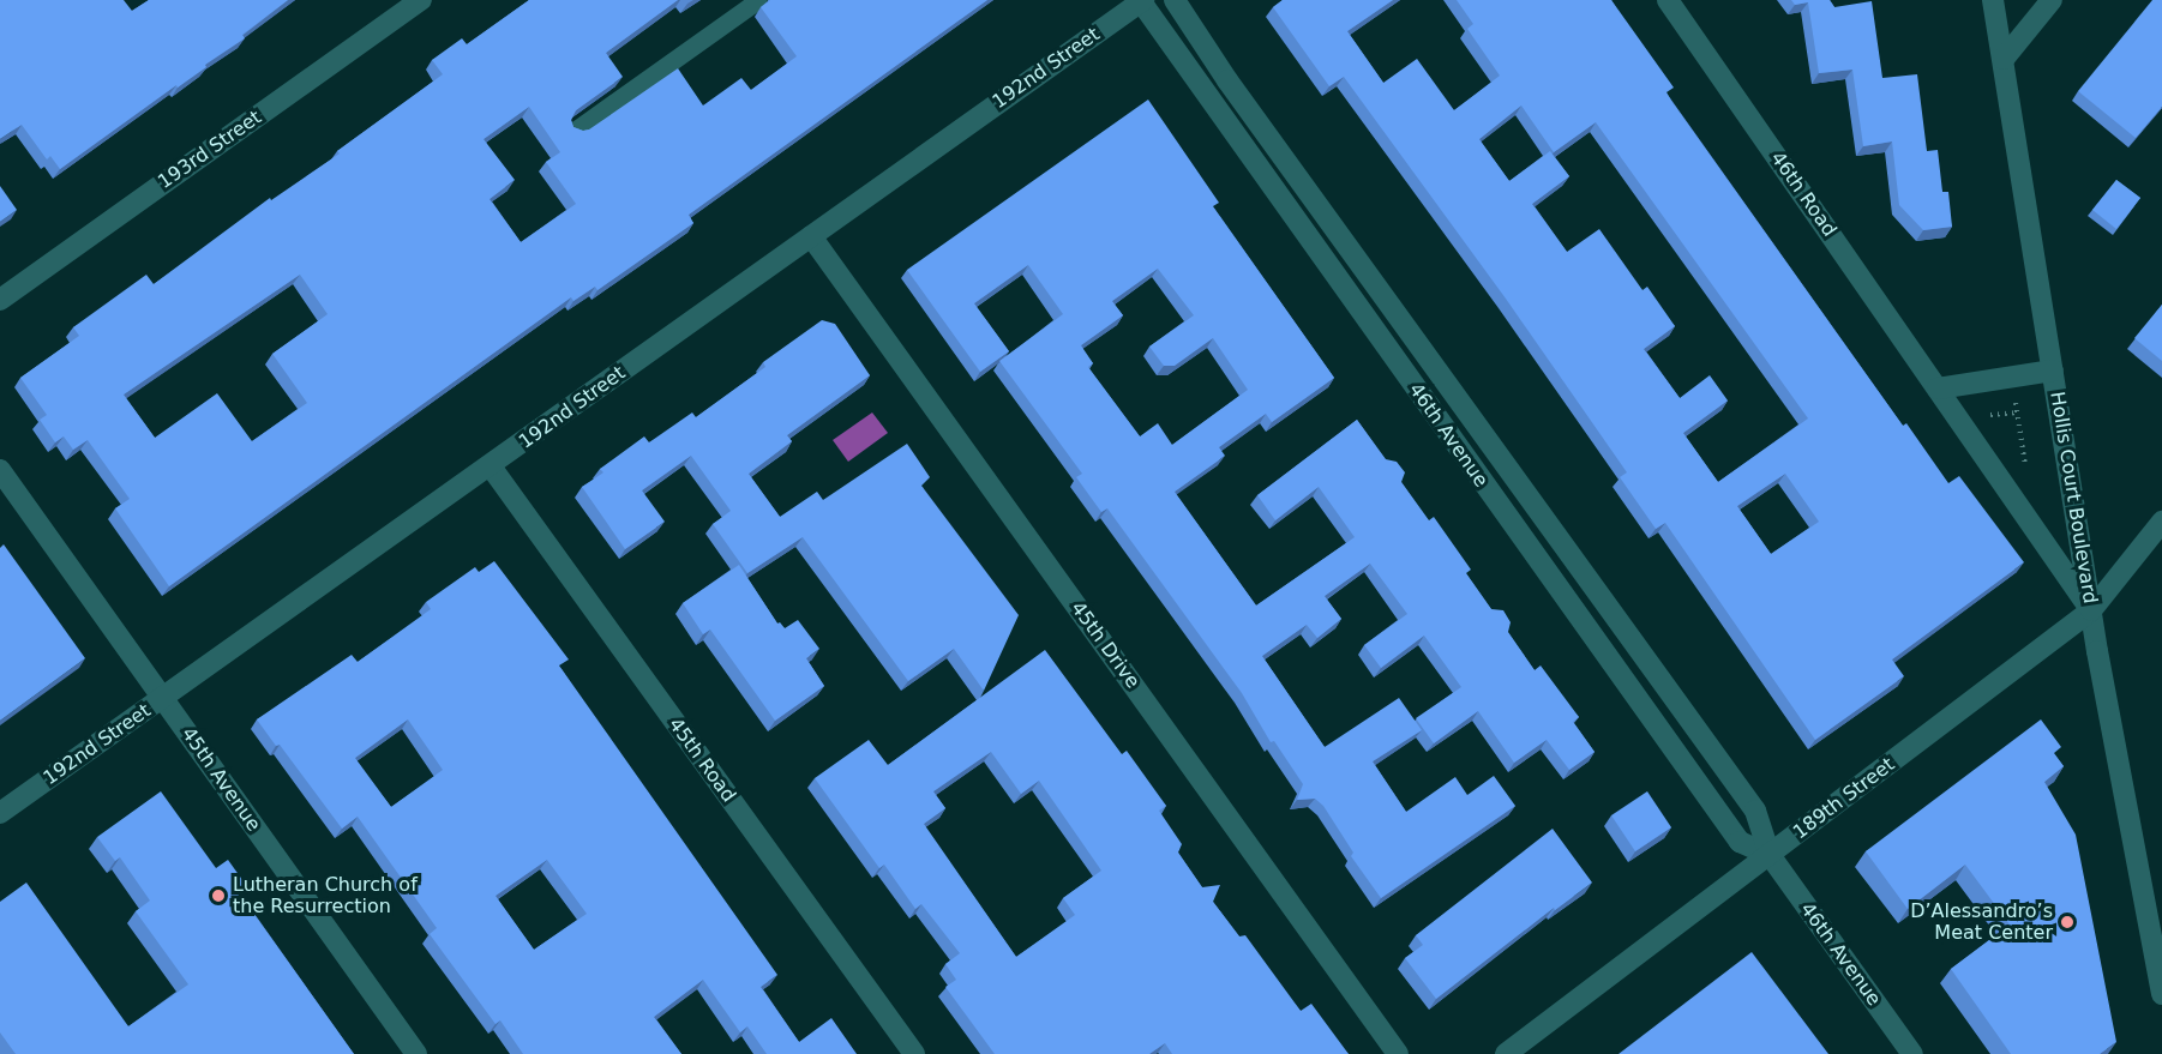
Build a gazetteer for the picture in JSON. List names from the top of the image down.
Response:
{
  "streets": {
    "street": [
      "192nd Street",
      "193rd Street",
      "46th Road",
      "46th Avenue",
      "Hollis Court Boulevard",
      "45th Drive",
      "45th Road",
      "45th Avenue",
      "189th Street"
    ]
  },
  "crossings": [
    ["192nd Street", "46th Avenue"],
    ["192nd Street", "45th Drive"],
    ["192nd Street", "45th Road"],
    ["192nd Street", "45th Avenue"],
    ["46th Road", "Hollis Court Boulevard"],
    ["46th Road", "189th Street"],
    ["46th Avenue", "189th Street"],
    ["Hollis Court Boulevard", "189th Street"]
  ],
  "places": ["Lutheran Church of the Resurrection", "D’Alessandro’s Meat Center"]
}
